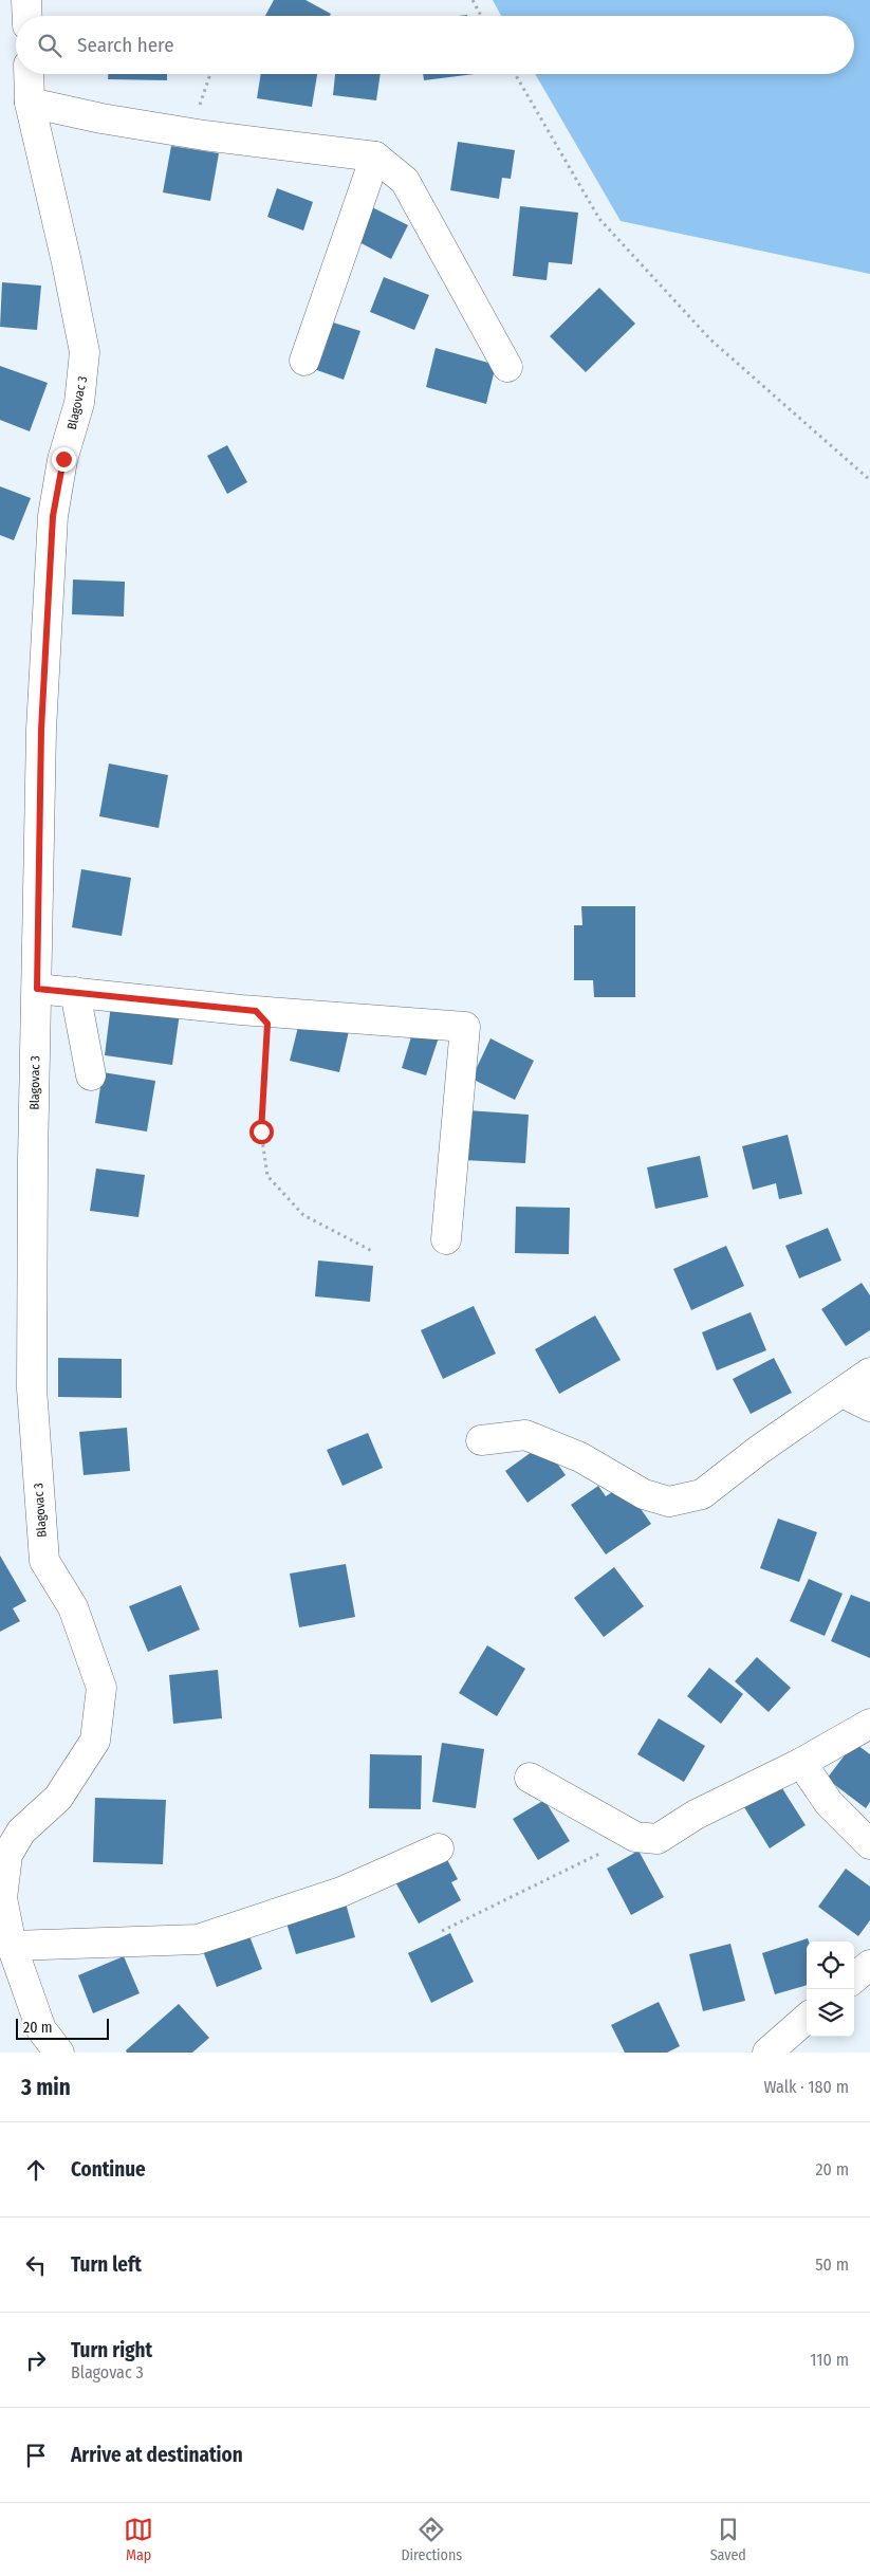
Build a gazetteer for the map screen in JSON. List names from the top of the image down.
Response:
{
  "streets": {
    "street": ["Blagovac 3"]
  },
  "scale_bar": "20 m",
  "page": {
    "search": "Search here",
    "scale": "20 m",
    "heading": ["3 min", "Walk · 180 m"],
    "list": [
      ["Continue", "20 m"],
      ["Turn left", "50 m"],
      ["Turn right", "Blagovac 3", "110 m"],
      "Arrive at destination"
    ],
    "nav": ["Map", "Directions", "Saved"]
  }
}
